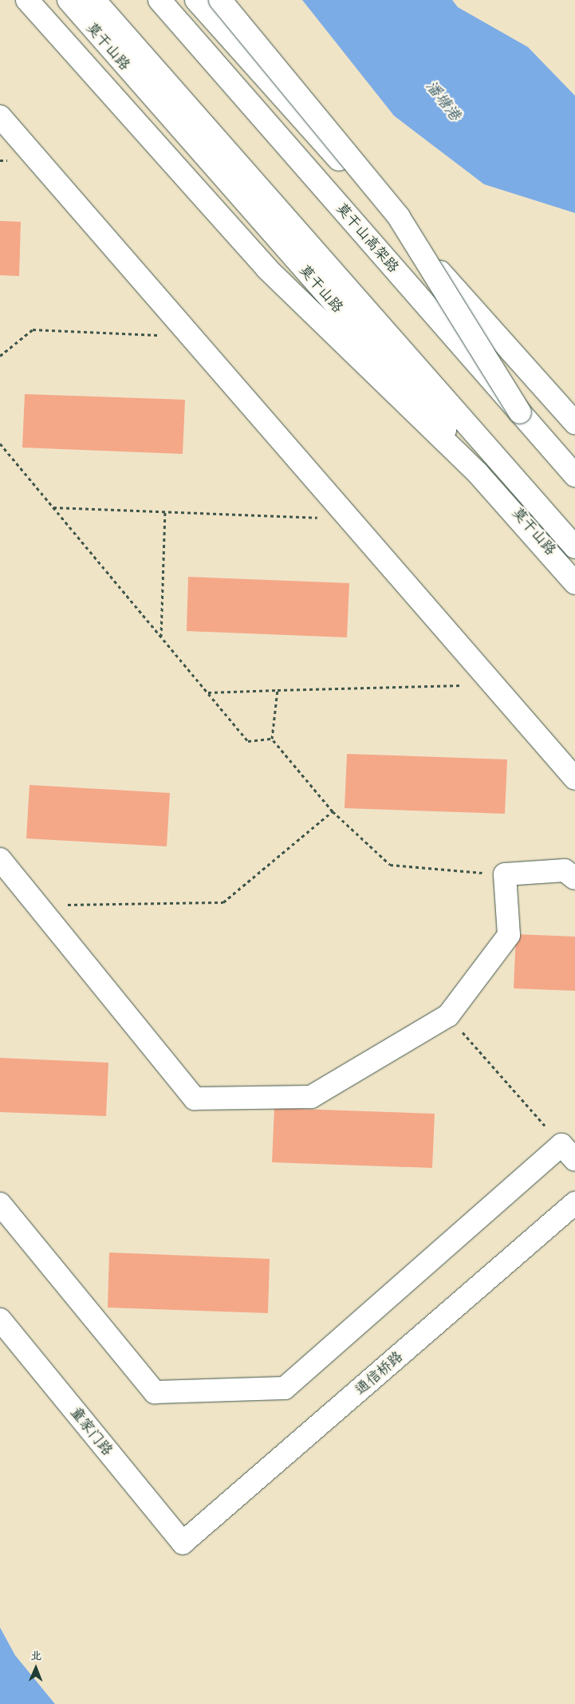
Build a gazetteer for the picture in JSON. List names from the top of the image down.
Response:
{
  "streets": {
    "main road": [
      "莫干山路",
      "莫干山高架路",
      "通信桥路",
      "童家门路"
    ]
  },
  "crossings": [
    ["通信桥路", "童家门路"]
  ],
  "water": ["潘塘港"],
  "north": "top"
}
